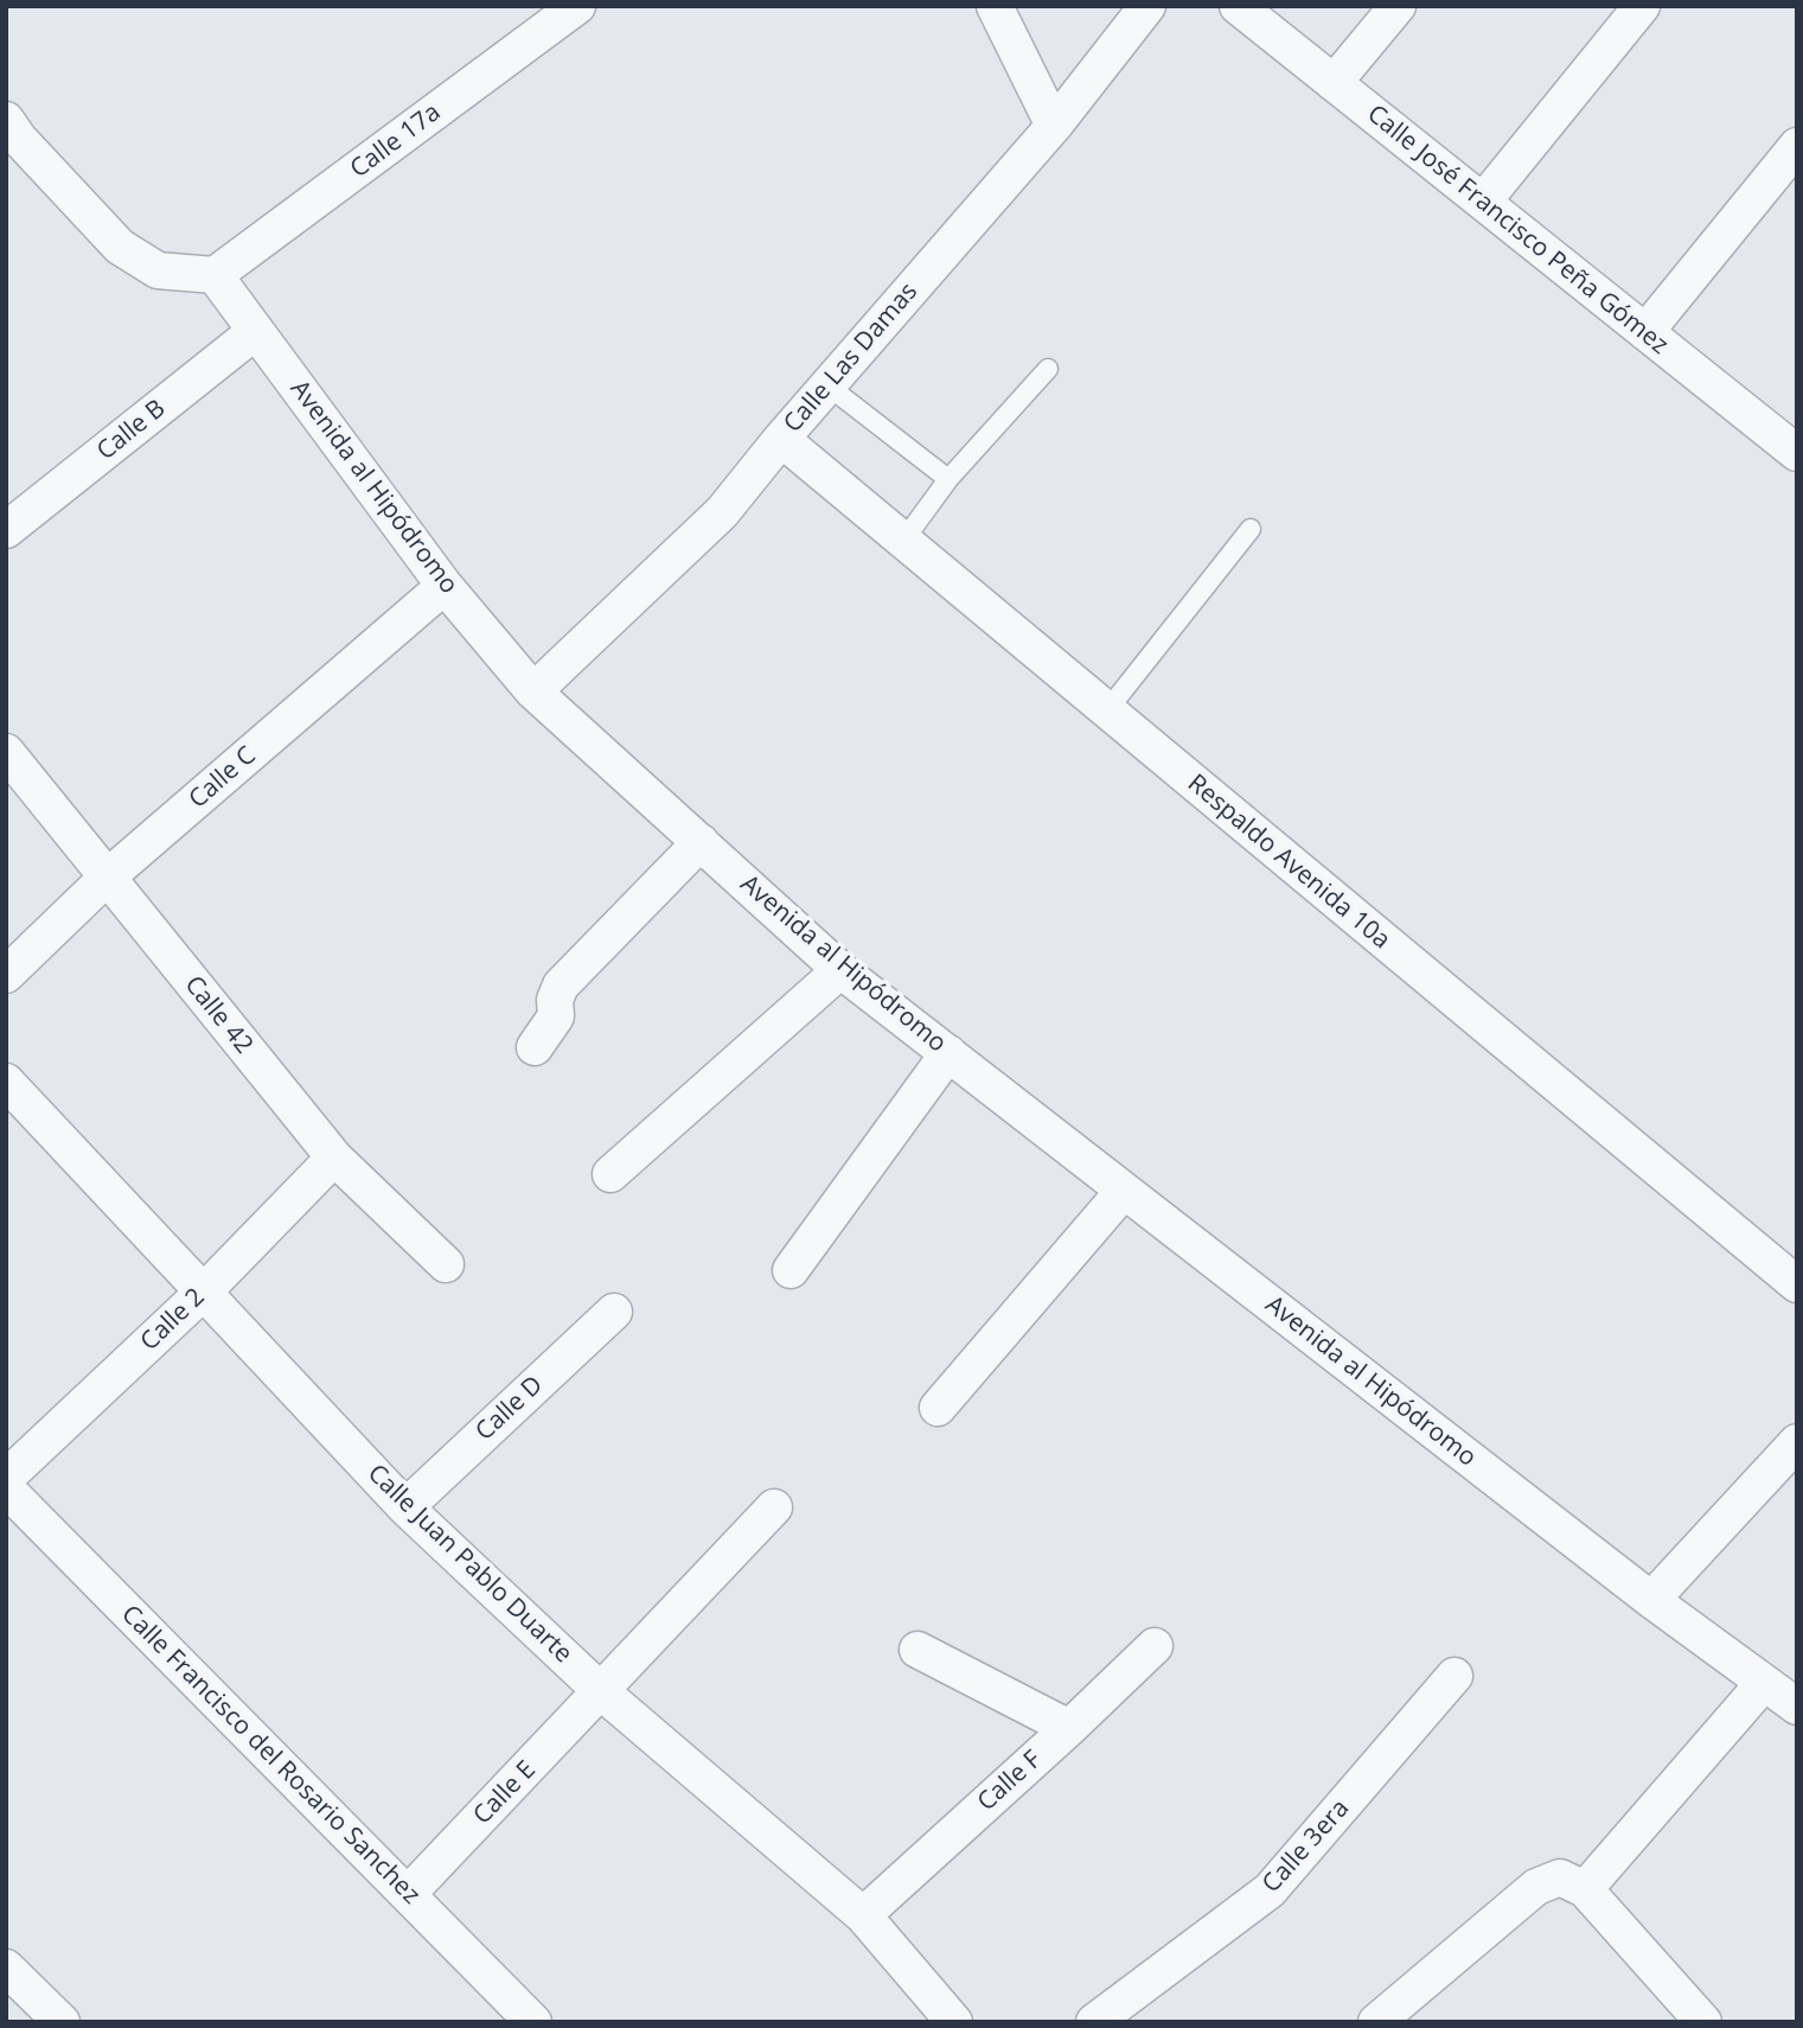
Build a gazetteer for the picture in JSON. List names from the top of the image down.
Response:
{
  "streets": {
    "street": [
      "Calle 17a",
      "Calle José Francisco Peña Gómez",
      "Calle Las Damas",
      "Calle B",
      "Avenida al Hipódromo",
      "Calle C",
      "Respaldo Avenida 10a",
      "Calle 42",
      "Calle 2",
      "Calle D",
      "Calle Juan Pablo Duarte",
      "Calle Francisco del Rosario Sanchez",
      "Calle F",
      "Calle E",
      "Calle 3era"
    ]
  },
  "crossings": [
    ["Calle 17a", "Avenida al Hipódromo"],
    ["Calle Las Damas", "Avenida al Hipódromo"],
    ["Calle Las Damas", "Respaldo Avenida 10a"],
    ["Calle B", "Avenida al Hipódromo"],
    ["Avenida al Hipódromo", "Calle C"],
    ["Calle C", "Calle 42"],
    ["Calle 42", "Calle 2"],
    ["Calle 2", "Calle Juan Pablo Duarte"],
    ["Calle D", "Calle Juan Pablo Duarte"],
    ["Calle Juan Pablo Duarte", "Calle F"],
    ["Calle Juan Pablo Duarte", "Calle E"],
    ["Calle Francisco del Rosario Sanchez", "Calle E"]
  ]
}
